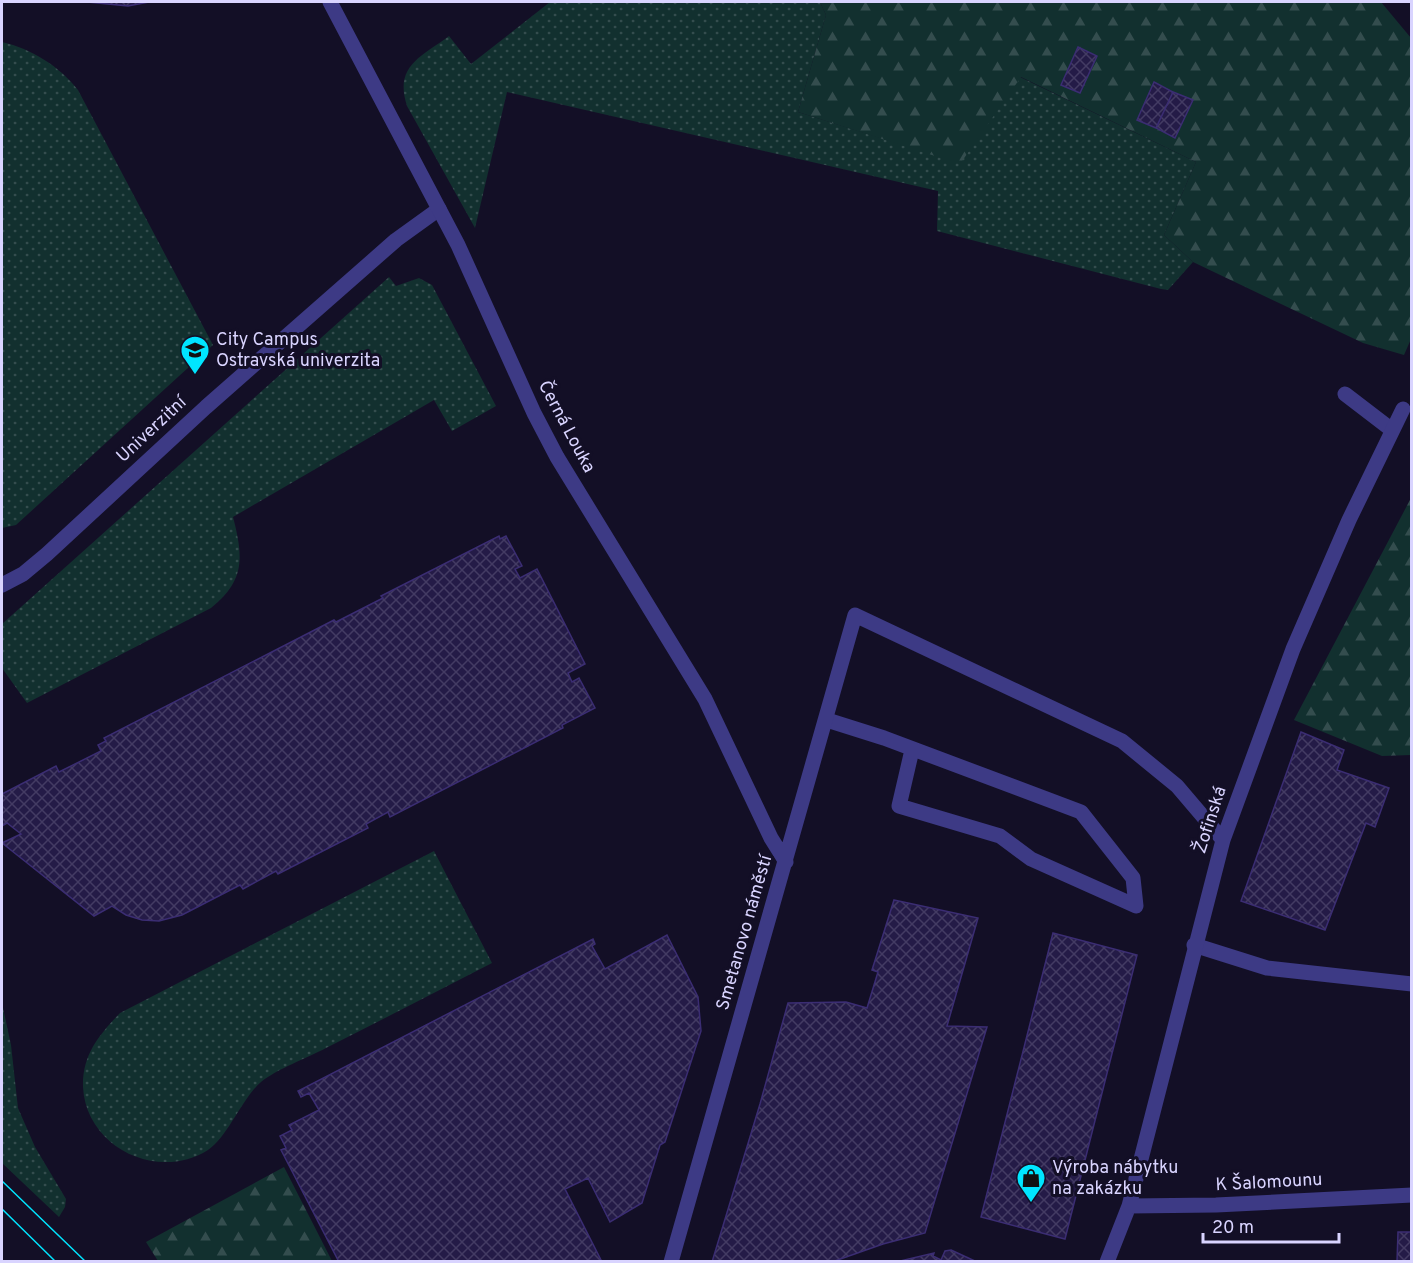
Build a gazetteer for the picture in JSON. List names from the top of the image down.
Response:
{
  "streets": {
    "street": [
      "Černá Louka",
      "Univerzitní",
      "Žofinská",
      "Smetanovo náměstí",
      "K Šalomounu"
    ]
  },
  "crossings": [
    ["Černá Louka", "Univerzitní"],
    ["Černá Louka", "Smetanovo náměstí"],
    ["Žofinská", "Smetanovo náměstí"],
    ["Žofinská", "K Šalomounu"]
  ],
  "places": {
    "school or university": ["City Campus Ostravská univerzita"],
    "shop": ["Výroba nábytku na zakázku"]
  },
  "scale_bar": "20 m"
}
